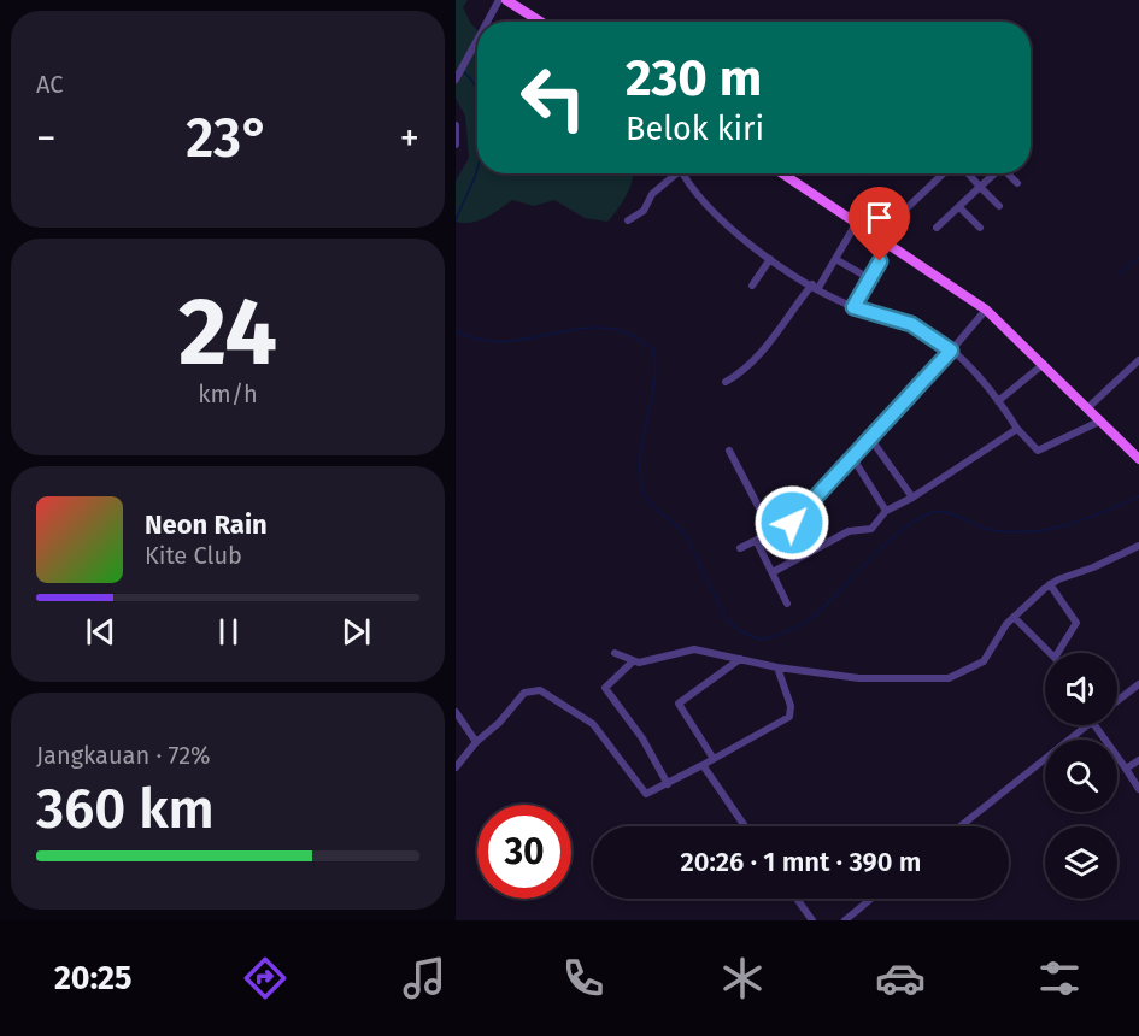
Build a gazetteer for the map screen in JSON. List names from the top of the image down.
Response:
{
  "page": {
    "tile": [
      "AC",
      ["24", "km/h"],
      ["Jangkauan · 72%", "360 km"]
    ],
    "turn": ["230 m", "Belok kiri"],
    "heat": ["−", "23°", "+"],
    "song": ["Neon Rain", "Kite Club"],
    "limit": "30",
    "trip": "20:26 · 1 mnt · 390 m",
    "tabs": "20:25"
  }
}
